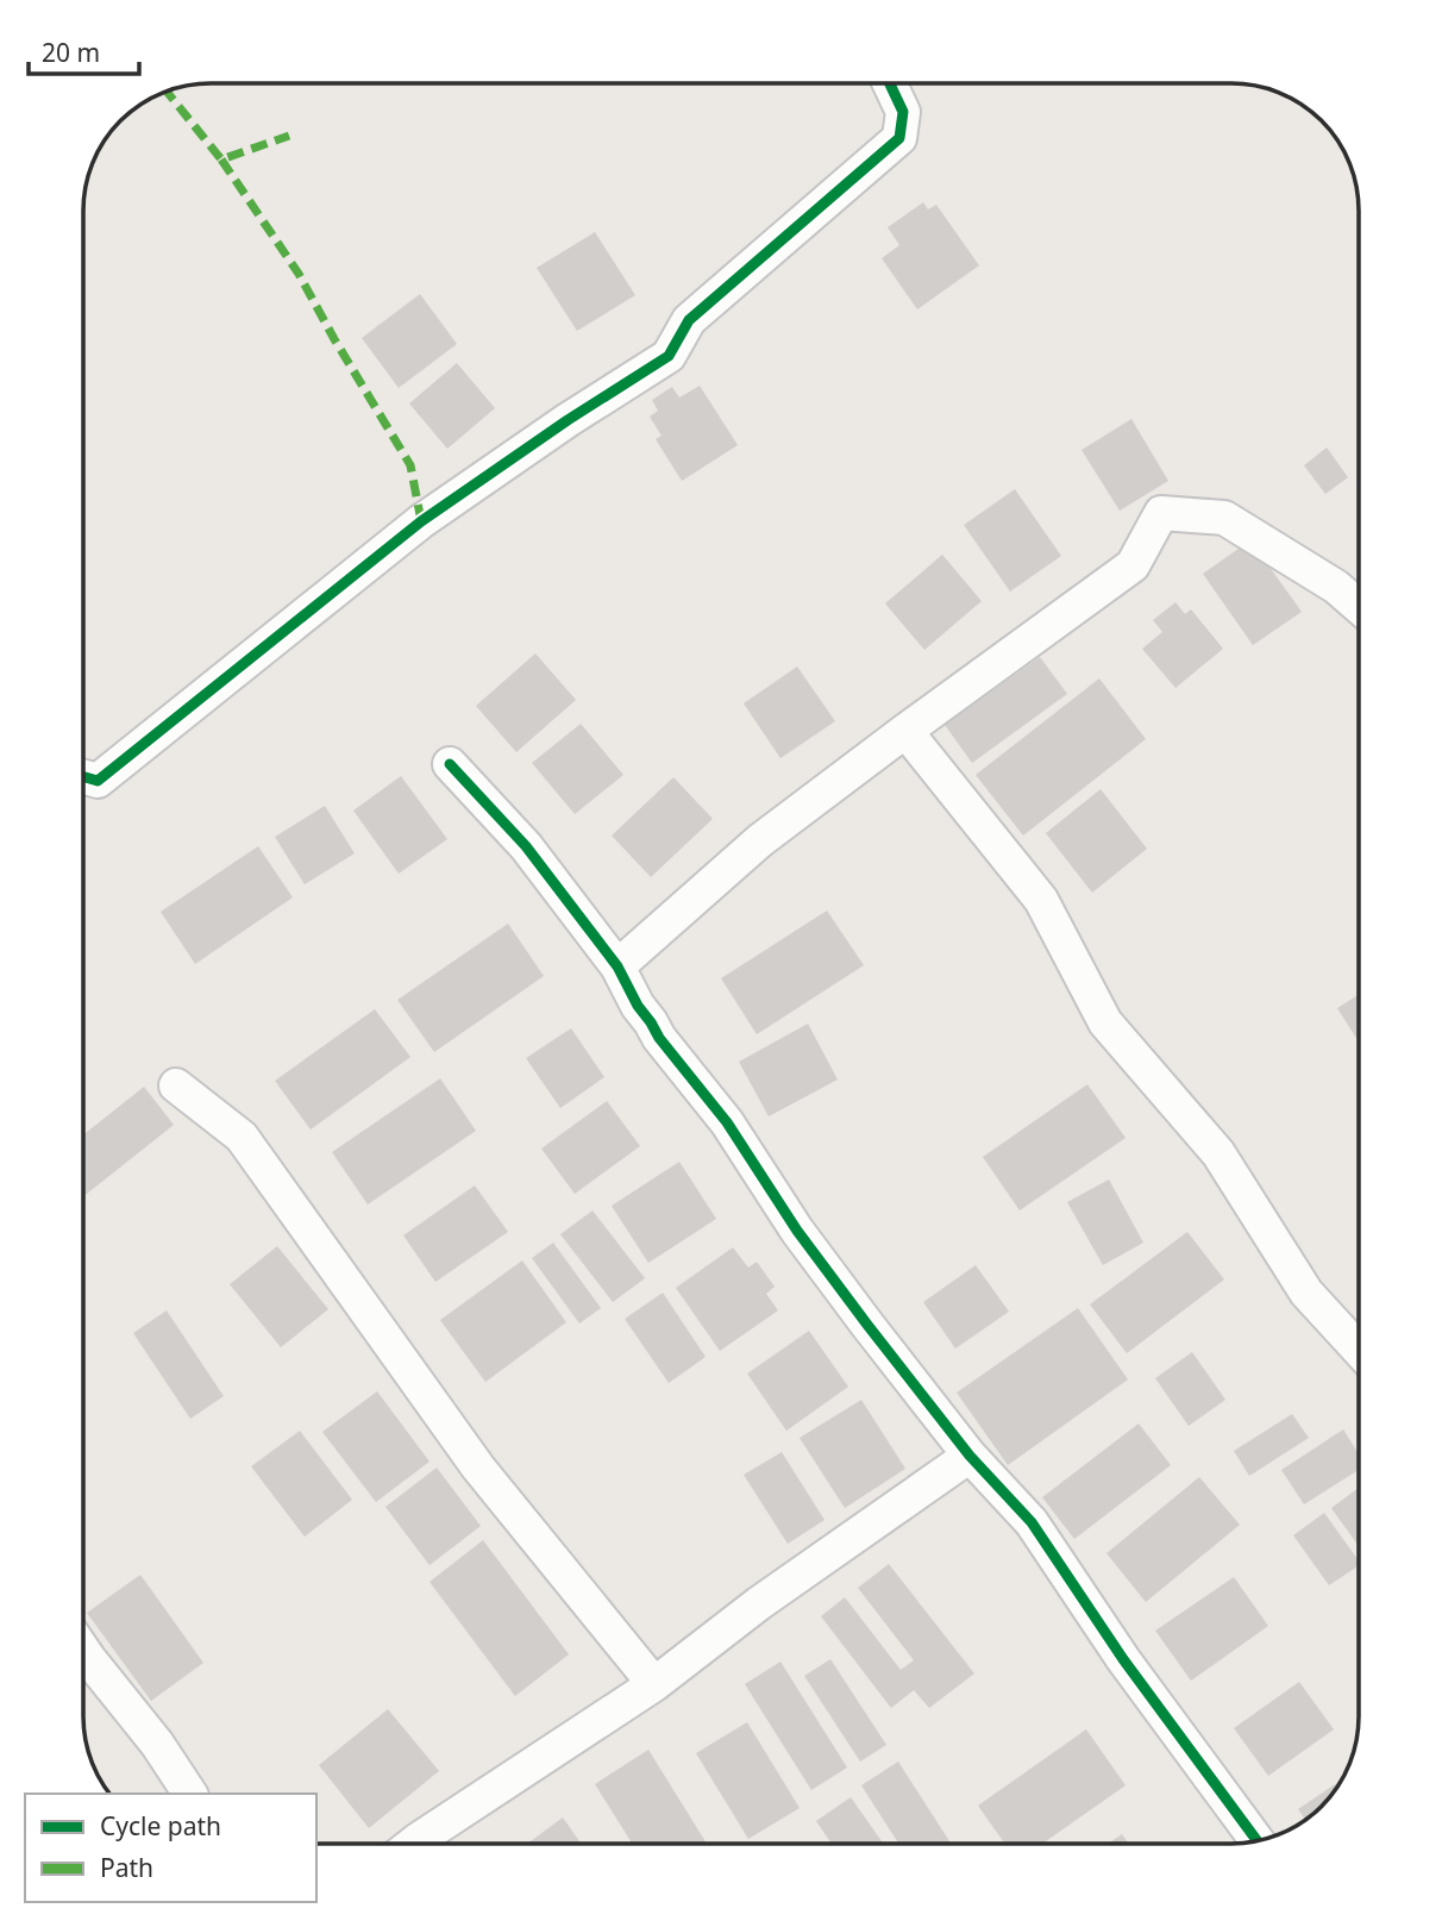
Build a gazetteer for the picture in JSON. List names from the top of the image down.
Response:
{
  "legend": ["Cycle path", "Path"],
  "scale_bar": "20 m"
}
